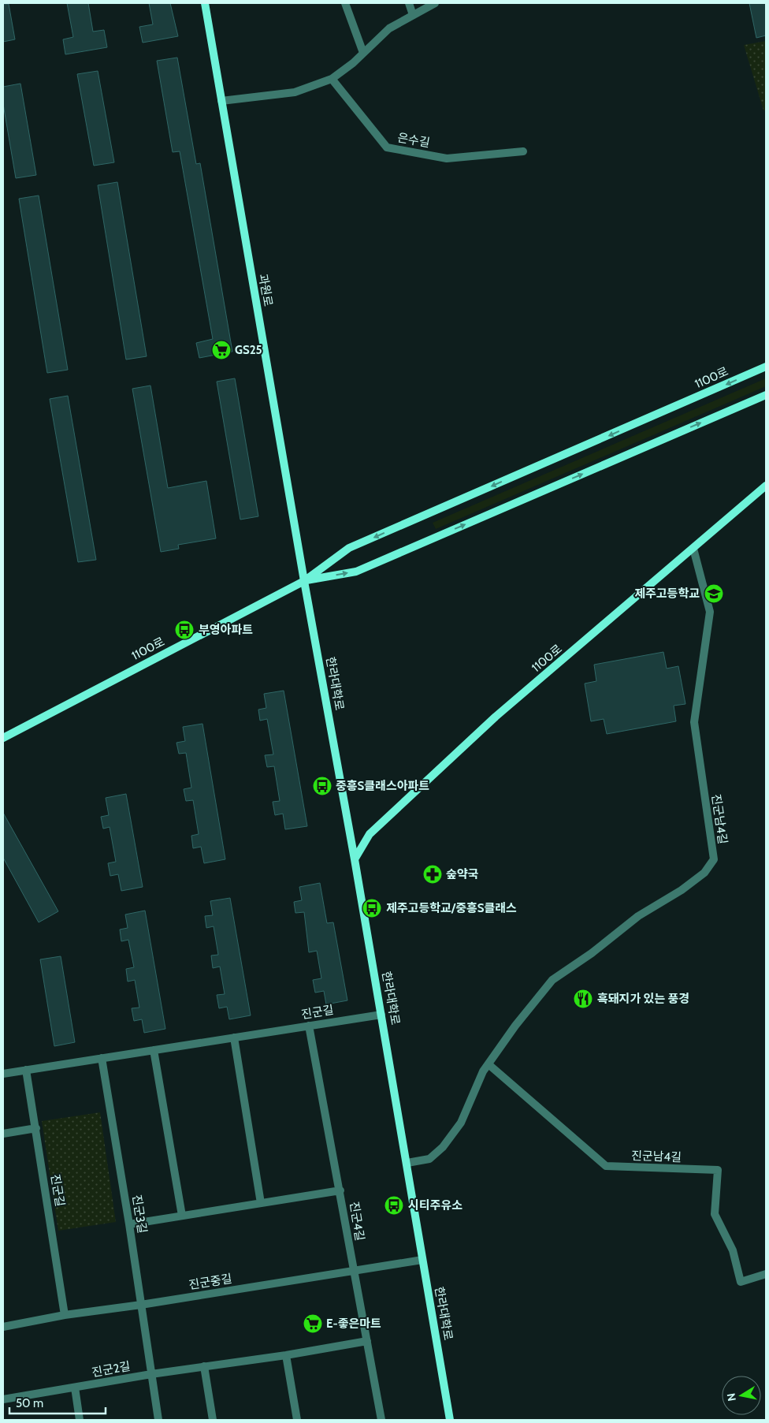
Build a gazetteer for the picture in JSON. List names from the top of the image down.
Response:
{
  "streets": {
    "main road": ["과원로", "1100로", "한라대학로"],
    "street": [
      "은수길",
      "진군남4길",
      "진군길",
      "진군3길",
      "진군4길",
      "진군중길",
      "진군2길"
    ]
  },
  "crossings": [
    ["과원로", "1100로"],
    ["과원로", "한라대학로"],
    ["1100로", "한라대학로"],
    ["1100로", "진군남4길"],
    ["한라대학로", "진군남4길"],
    ["한라대학로", "진군길"],
    ["한라대학로", "진군중길"],
    ["진군길", "진군3길"],
    ["진군길", "진군4길"],
    ["진군길", "진군중길"],
    ["진군3길", "진군중길"],
    ["진군3길", "진군2길"],
    ["진군4길", "진군중길"]
  ],
  "places": {
    "supermarket": ["GS25", "E-좋은마트"],
    "school or university": ["제주고등학교"],
    "bus stop": [
      "부영아파트",
      "중흥S클래스아파트",
      "제주고등학교/중흥S클래스",
      "시티주유소"
    ],
    "pharmacy": ["숲약국"],
    "restaurant": ["흑돼지가 있는 풍경"]
  },
  "scale_bar": "50 m",
  "north": "left"
}
